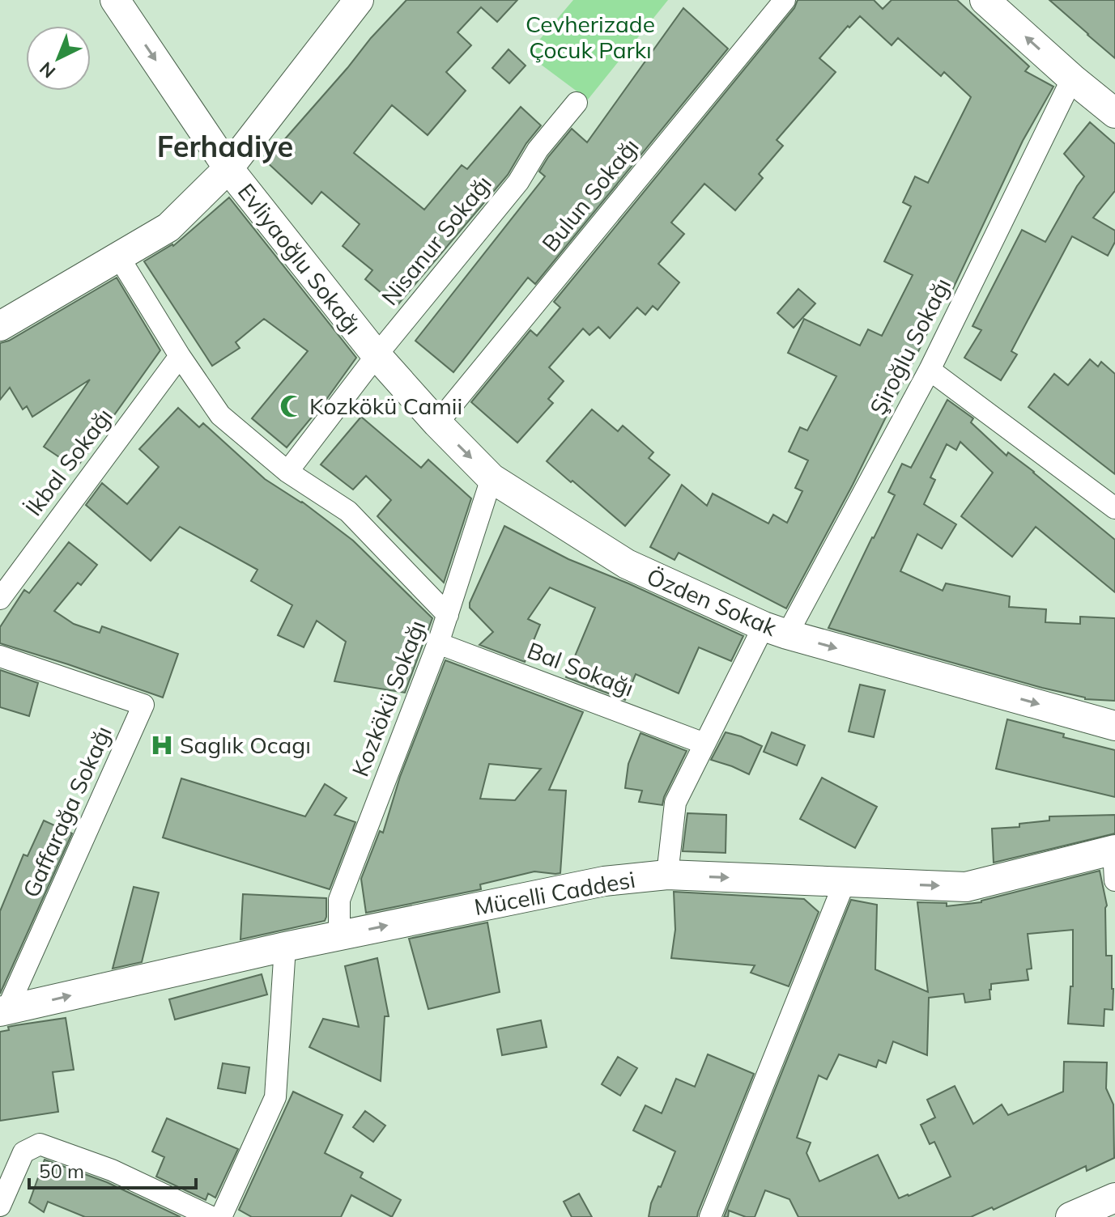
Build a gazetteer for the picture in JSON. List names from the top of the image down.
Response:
{
  "streets": {
    "main road": ["Evliyaoğlu Sokağı", "Özden Sokak", "Mücelli Caddesi"],
    "street": [
      "Bulun Sokağı",
      "Nisanur Sokağı",
      "Şiroğlu Sokağı",
      "İkbal Sokağı",
      "Bal Sokağı",
      "Kozkökü Sokağı",
      "Gaffarağa Sokağı"
    ]
  },
  "crossings": [
    ["Bulun Sokağı", "Özden Sokak"],
    ["Nisanur Sokağı", "Evliyaoğlu Sokağı"],
    ["Nisanur Sokağı", "Özden Sokak"],
    ["Evliyaoğlu Sokağı", "Özden Sokak"],
    ["Şiroğlu Sokağı", "Özden Sokak"],
    ["Şiroğlu Sokağı", "Bal Sokağı"],
    ["Şiroğlu Sokağı", "Mücelli Caddesi"],
    ["Özden Sokak", "Kozkökü Sokağı"],
    ["Bal Sokağı", "Kozkökü Sokağı"],
    ["Kozkökü Sokağı", "Mücelli Caddesi"],
    ["Gaffarağa Sokağı", "Mücelli Caddesi"]
  ],
  "one_way": ["Evliyaoğlu Sokağı", "Özden Sokak", "Mücelli Caddesi"],
  "districts": ["Ferhadiye"],
  "parks": ["Cevherizade Çocuk Parkı"],
  "places": {
    "mosque": ["Kozkökü Camii"],
    "hospital": ["Saglık Ocagı"]
  },
  "scale_bar": "50 m",
  "north": "bottom left"
}
